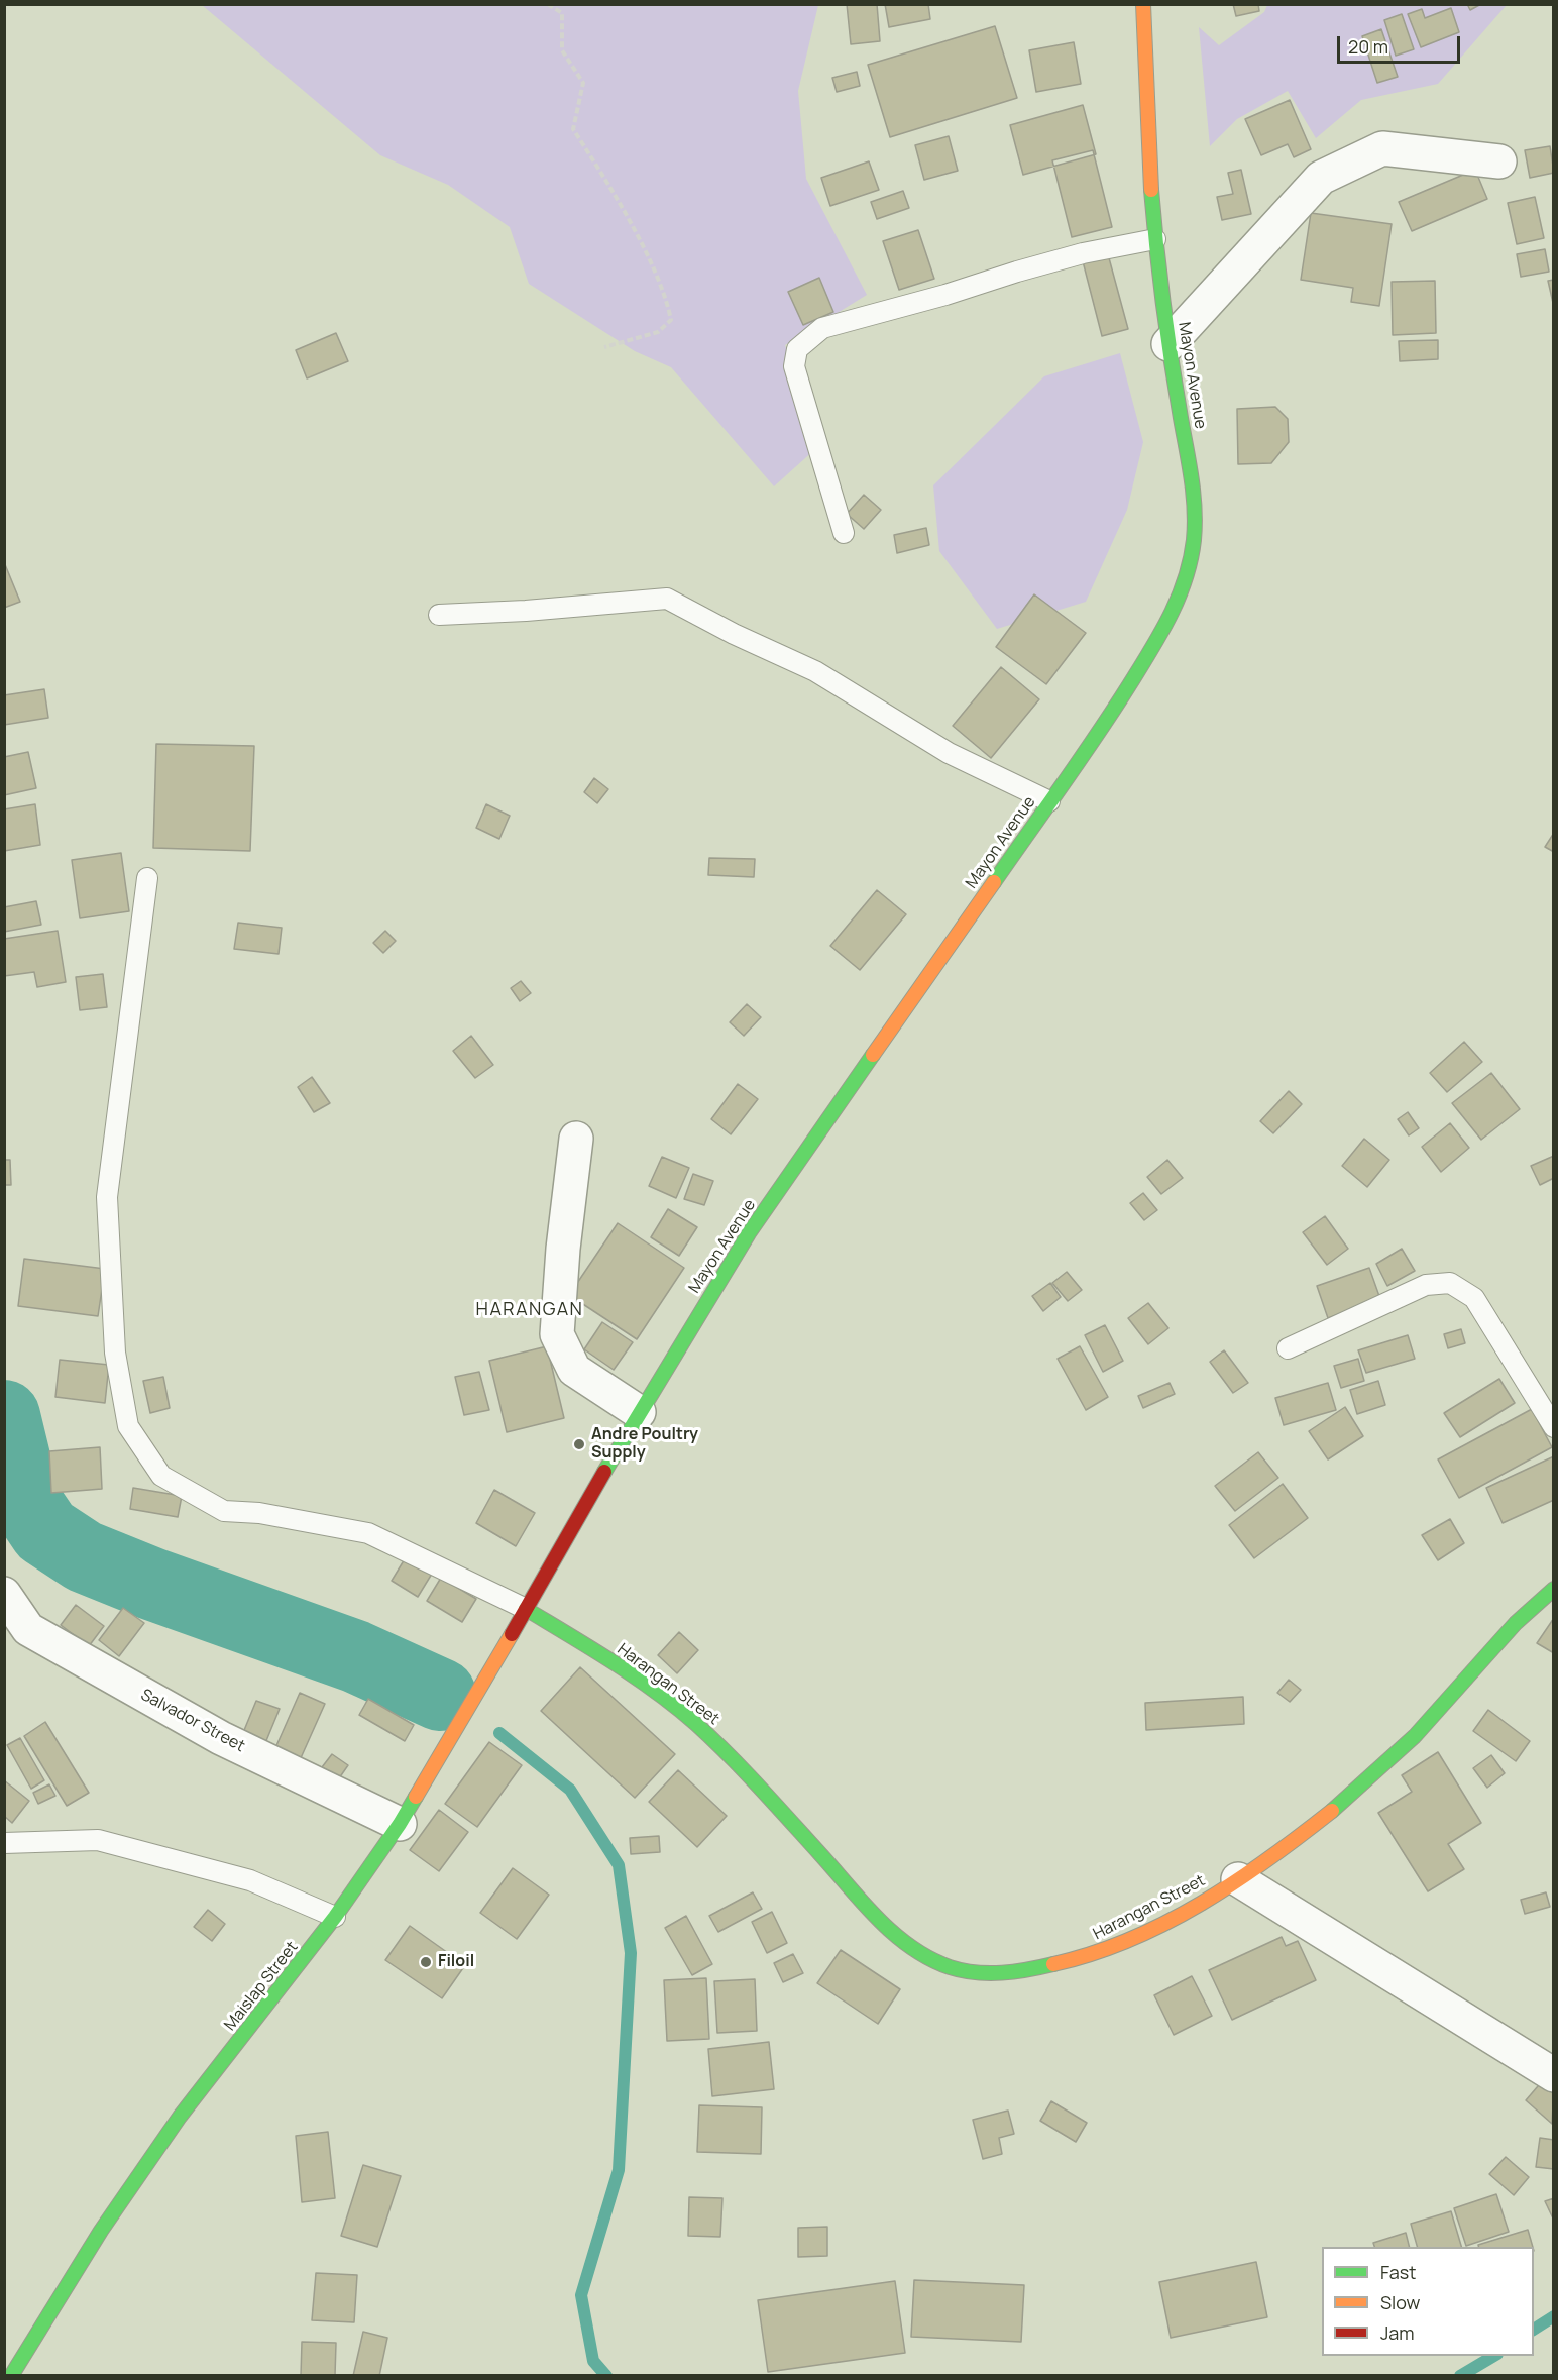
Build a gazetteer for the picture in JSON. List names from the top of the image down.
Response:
{
  "streets": {
    "main road": ["Mayon Avenue", "Harangan Street", "Maislap Street"],
    "street": ["Salvador Street"]
  },
  "crossings": [
    ["Mayon Avenue", "Harangan Street"],
    ["Mayon Avenue", "Maislap Street"],
    ["Harangan Street", "Maislap Street"],
    ["Salvador Street", "Maislap Street"]
  ],
  "districts": ["HARANGAN"],
  "places": ["Andre Poultry Supply", "Filoil"],
  "legend": ["Fast", "Slow", "Jam"],
  "scale_bar": "20 m"
}
